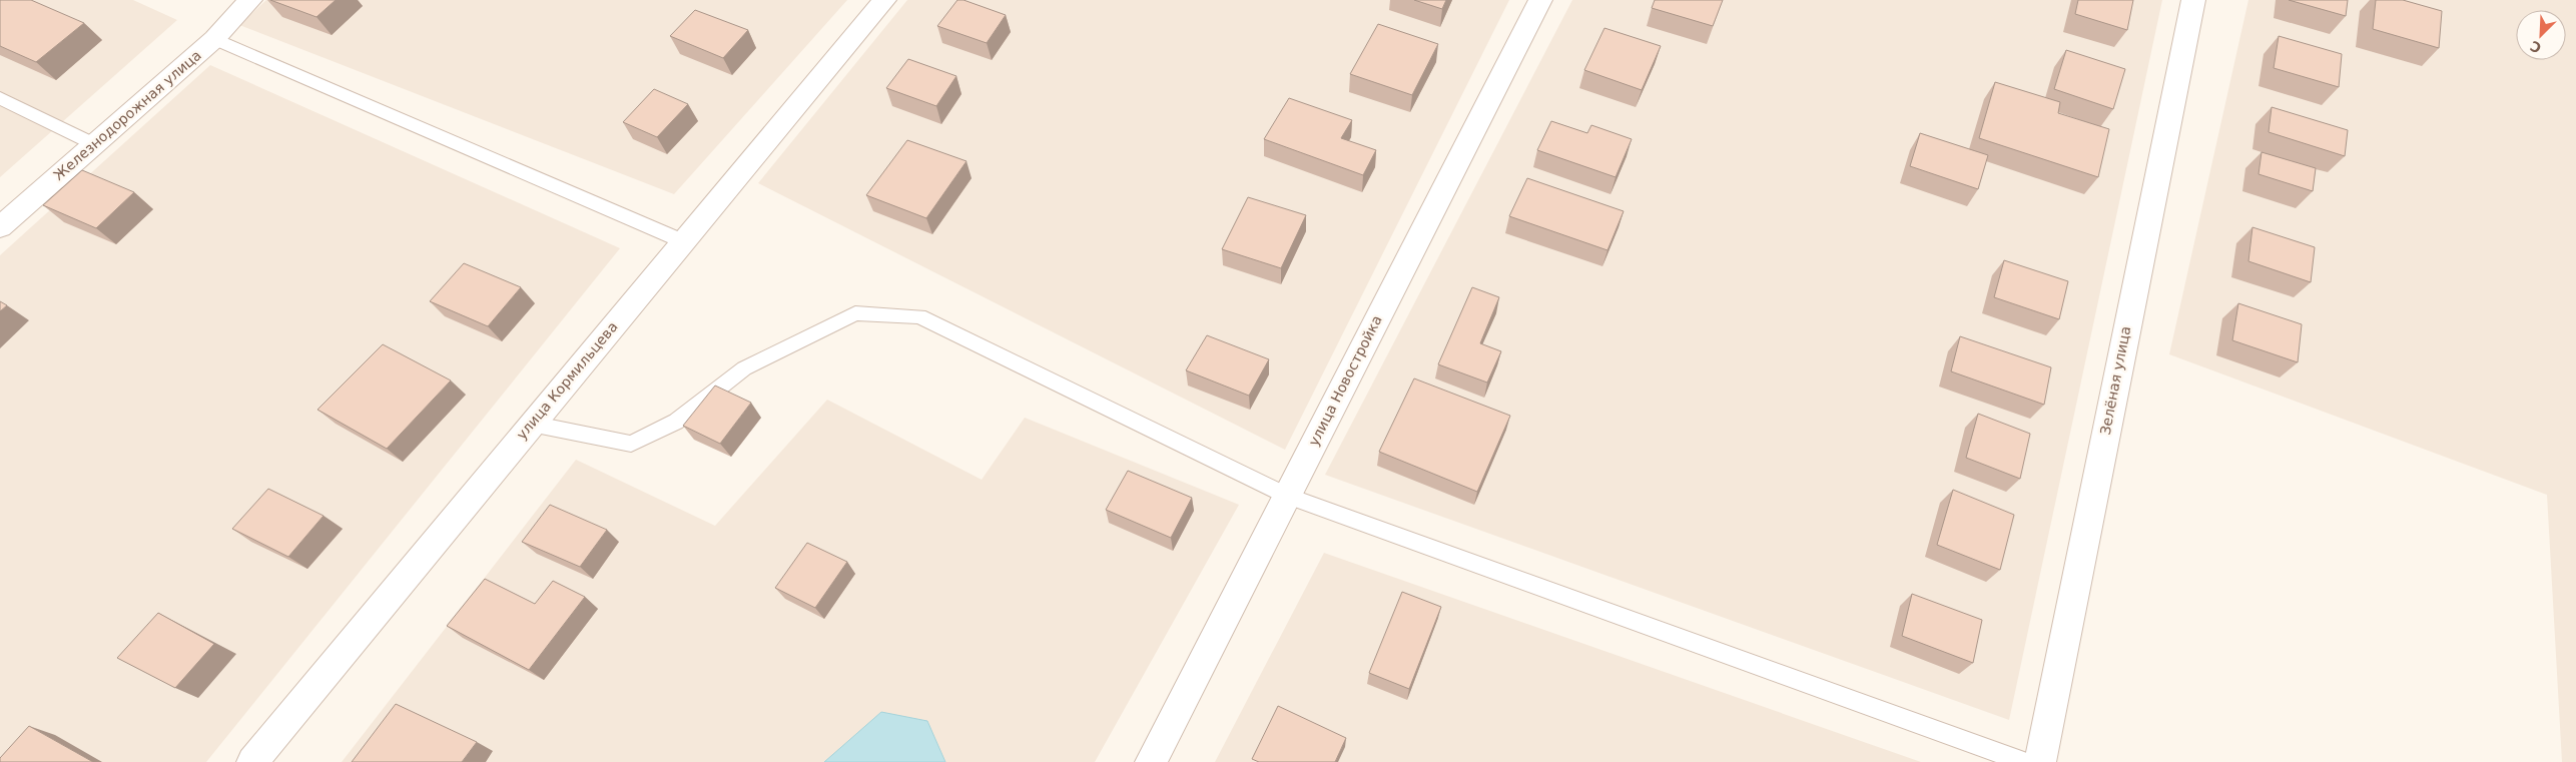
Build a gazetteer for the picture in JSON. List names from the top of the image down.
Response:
{
  "streets": {
    "street": [
      "Железнодорожная улица",
      "улица Кормильцева",
      "улица Новостройка",
      "Зелёная улица"
    ]
  },
  "north": "bottom left"
}
